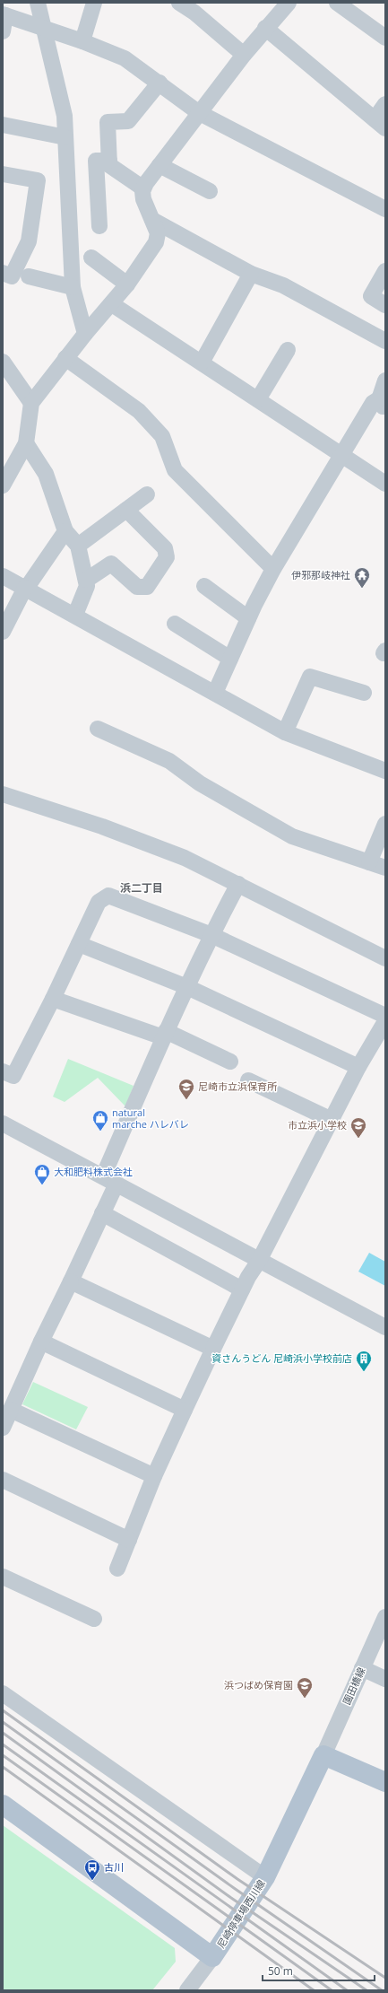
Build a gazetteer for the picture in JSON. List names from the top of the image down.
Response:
{
  "streets": {
    "main road": ["尼崎停車場西川線"],
    "street": ["園田橋線"]
  },
  "crossings": [
    ["園田橋線", "尼崎停車場西川線"]
  ],
  "districts": ["浜二丁目"],
  "places": {
    "temple": ["伊邪那岐神社"],
    "school or university": ["尼崎市立浜保育所", "市立浜小学校", "浜つばめ保育園"],
    "shop": ["natural marche ハレバレ", "大和肥料株式会社"],
    "building": ["資さんうどん 尼崎浜小学校前店"],
    "bus stop": ["古川"]
  },
  "scale_bar": "50 m"
}
